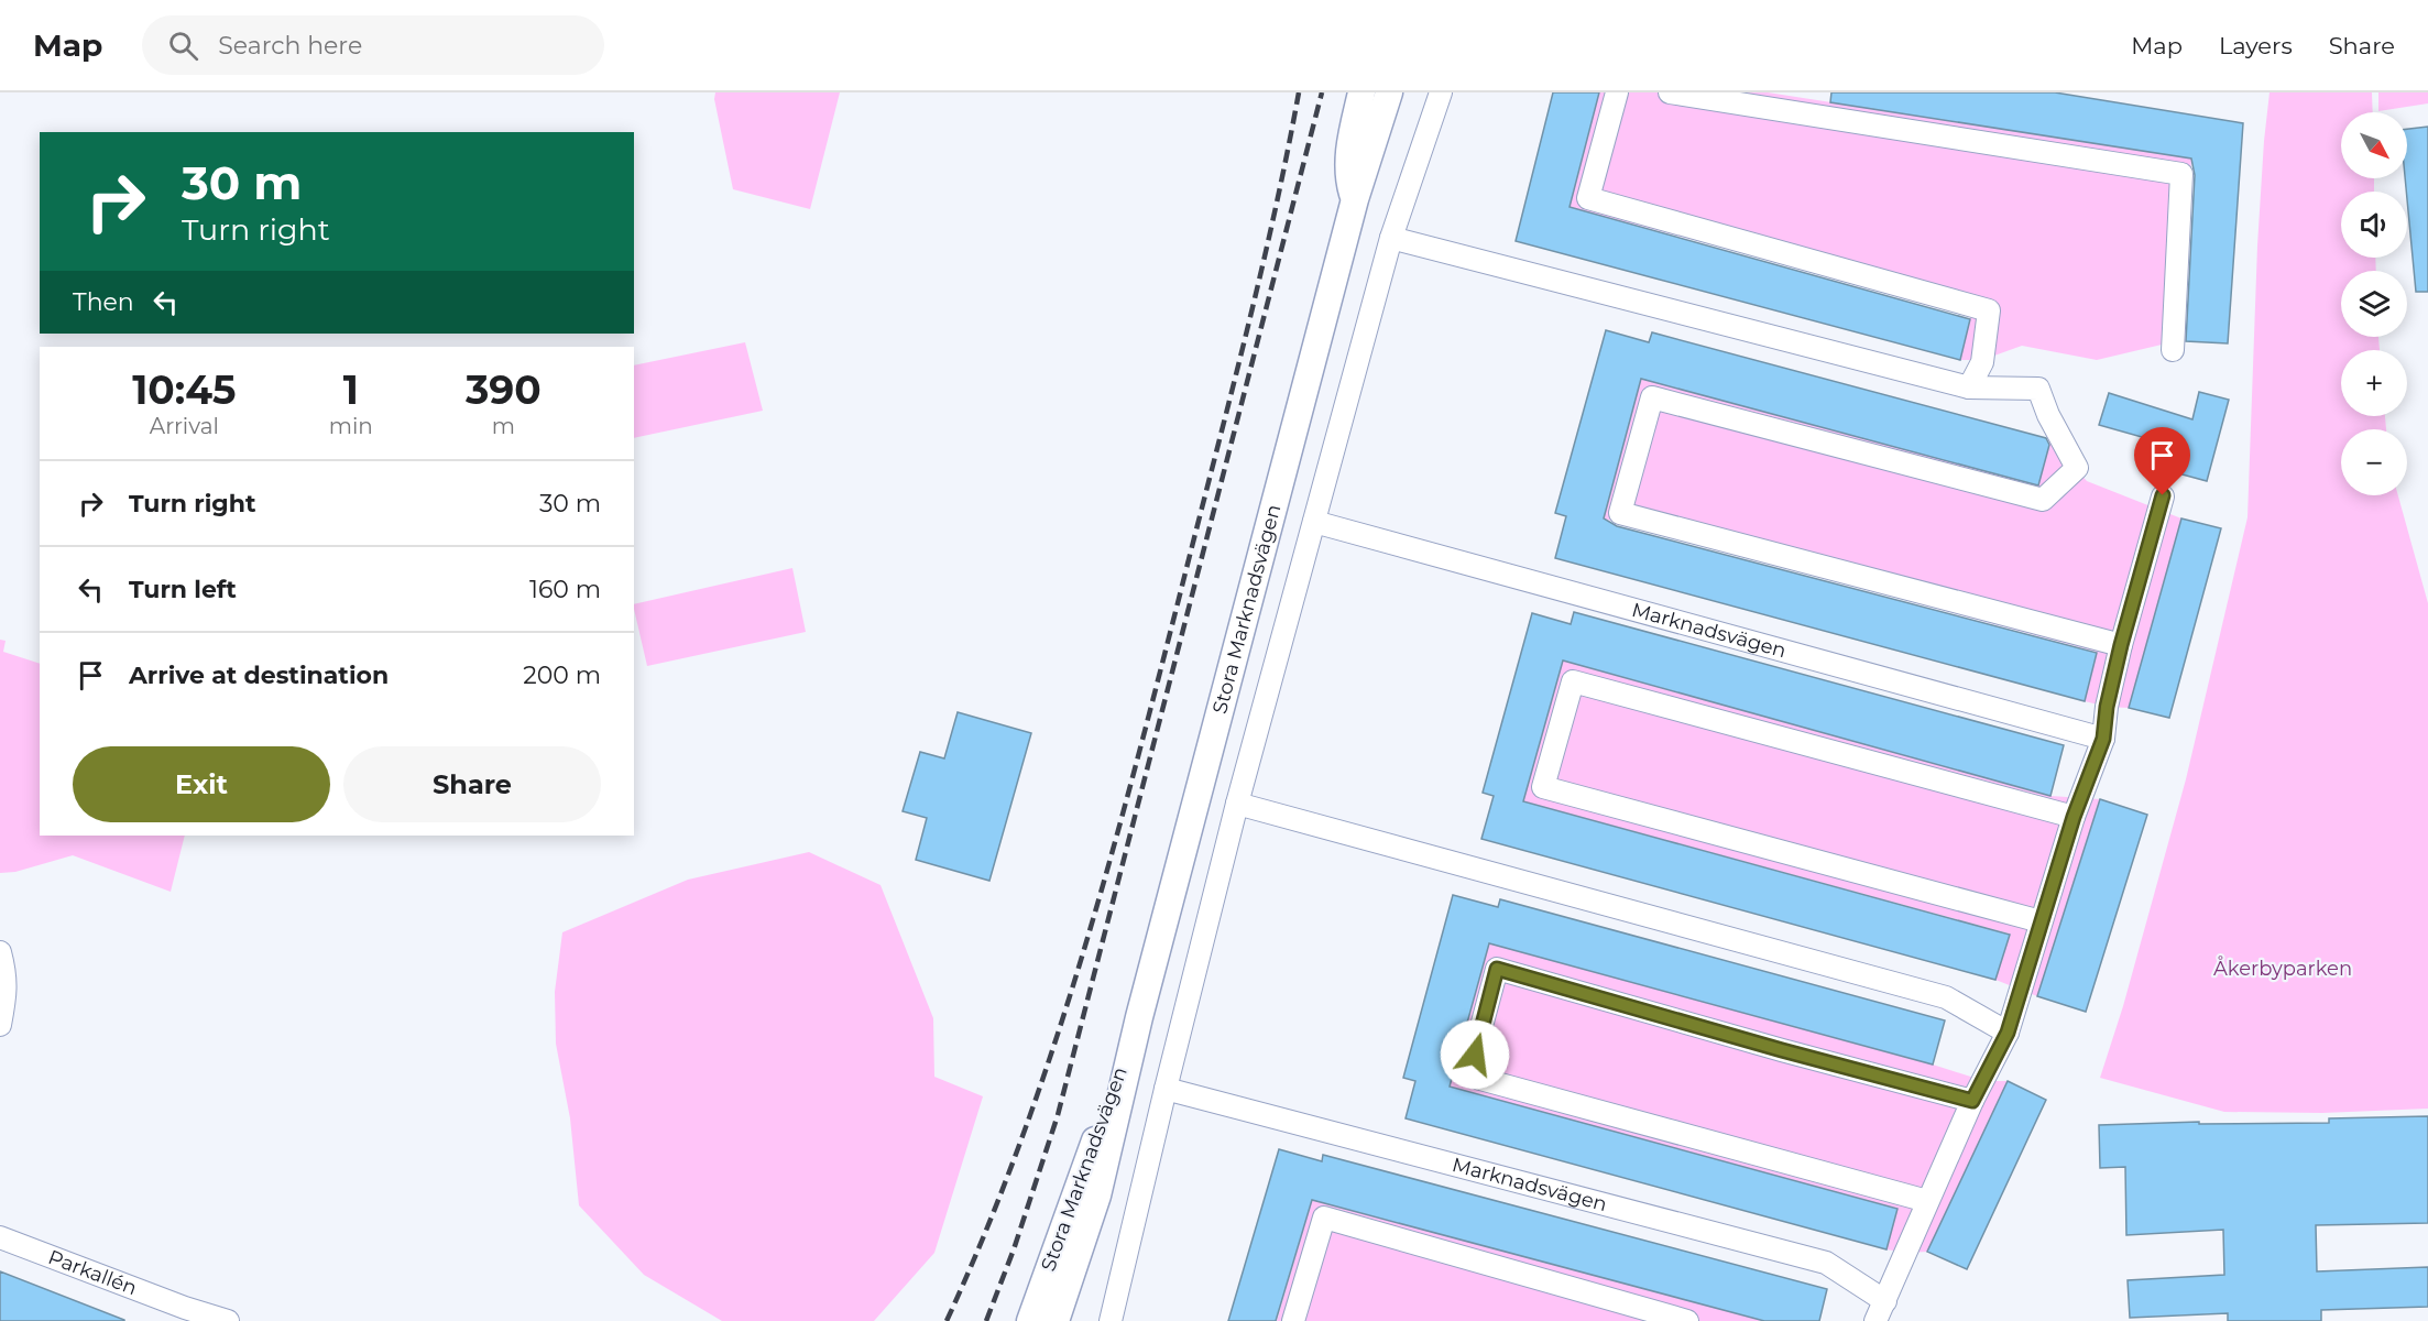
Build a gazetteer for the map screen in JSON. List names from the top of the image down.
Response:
{
  "streets": {
    "street": ["Stora Marknadsvägen", "Marknadsvägen", "Parkallén"]
  },
  "parks": ["Åkerbyparken"],
  "north": "bottom right",
  "page": {
    "header": "Map",
    "search": "Search here",
    "nav": ["Map", "Layers", "Share"],
    "map_buttons": ["+", "−"],
    "turn": ["30 m", "Turn right"],
    "then": "Then",
    "eta": [
      "10:45",
      "Arrival",
      "1",
      "min",
      "390",
      "m"
    ],
    "list": [
      {
        "name": "Turn right",
        "value": "30 m"
      },
      {
        "name": "Turn left",
        "value": "160 m"
      },
      {
        "name": "Arrive at destination",
        "value": "200 m"
      }
    ],
    "buttons": ["Exit", "Share"]
  }
}
